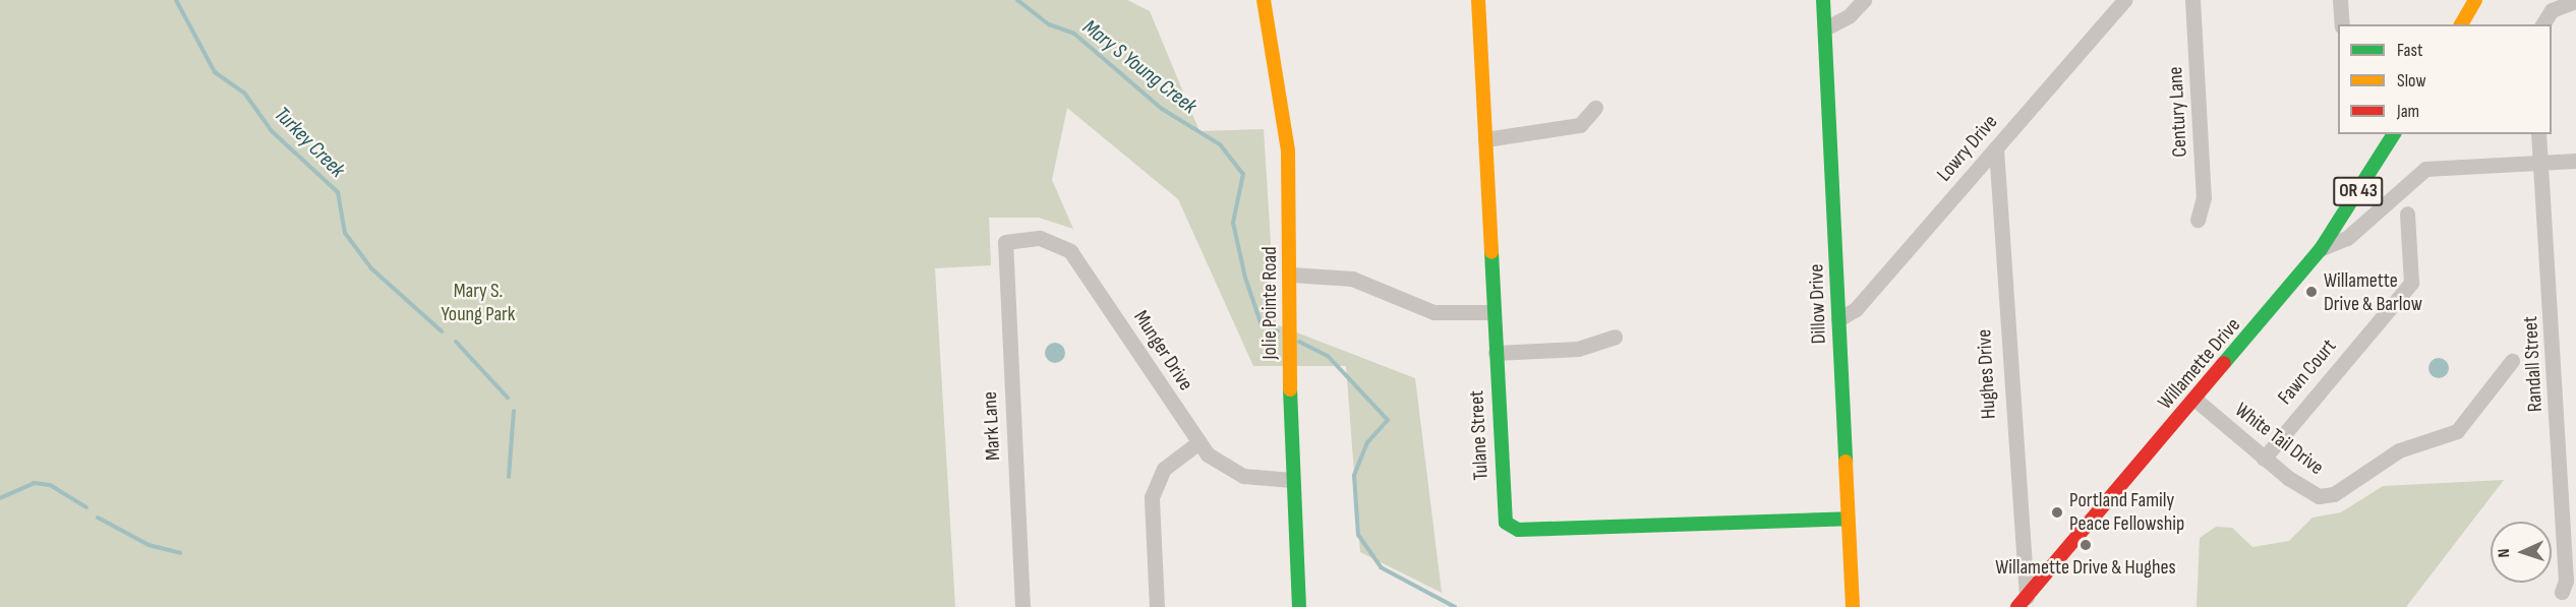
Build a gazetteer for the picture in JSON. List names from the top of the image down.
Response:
{
  "streets": {
    "street": [
      "Century Lane",
      "Lowry Drive",
      "OR 43",
      "Jolie Pointe Road",
      "Dillow Drive",
      "Munger Drive",
      "Willamette Drive",
      "Randall Street",
      "Fawn Court",
      "Hughes Drive",
      "Mark Lane",
      "Tulane Street",
      "White Tail Drive"
    ]
  },
  "crossings": [
    ["Lowry Drive", "Dillow Drive"],
    ["Lowry Drive", "Hughes Drive"],
    ["Jolie Pointe Road", "Munger Drive"],
    ["Dillow Drive", "Tulane Street"],
    ["Munger Drive", "Mark Lane"],
    ["Willamette Drive", "Hughes Drive"],
    ["Willamette Drive", "White Tail Drive"],
    ["Fawn Court", "White Tail Drive"]
  ],
  "water": ["Mary S Young Creek", "Turkey Creek"],
  "parks": ["Mary S. Young Park"],
  "places": ["Willamette Drive & Barlow", "Portland Family Peace Fellowship", "Willamette Drive & Hughes"],
  "legend": ["Fast", "Slow", "Jam"],
  "north": "left"
}
